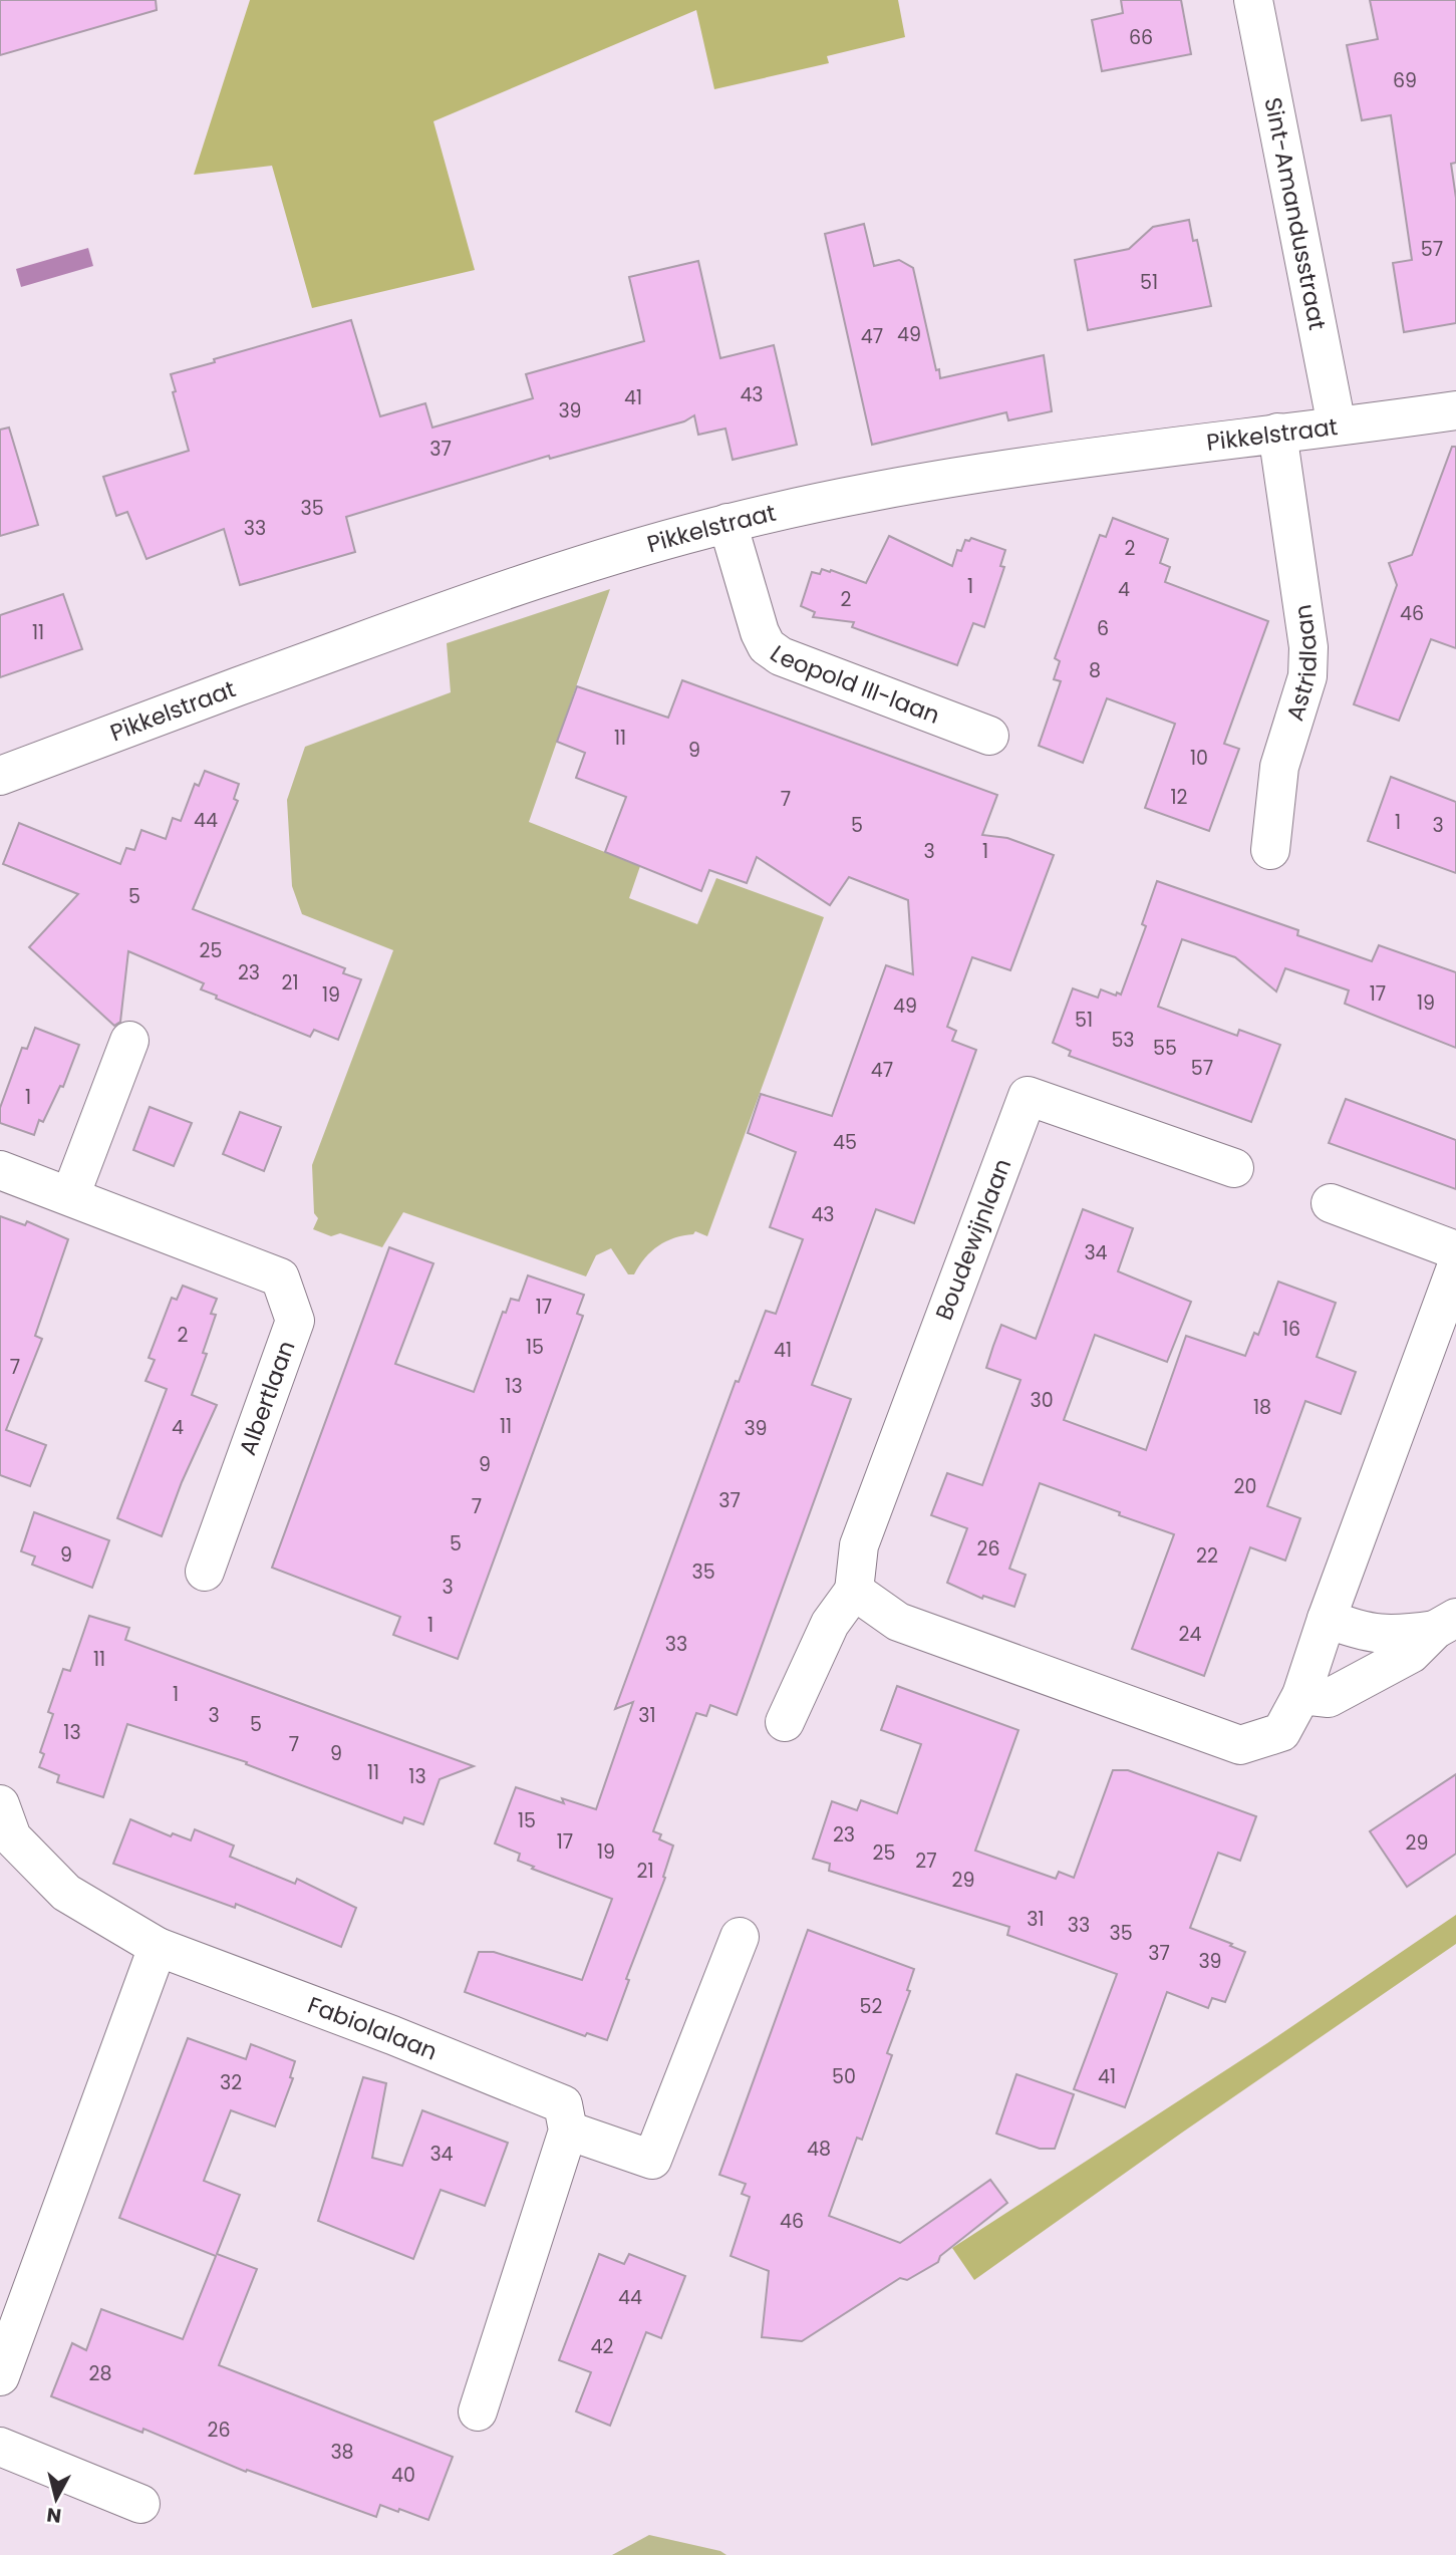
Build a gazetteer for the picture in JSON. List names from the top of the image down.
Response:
{
  "streets": {
    "street": [
      "Sint-Amandusstraat",
      "Pikkelstraat",
      "Astridlaan",
      "Leopold III-laan",
      "Boudewijnlaan",
      "Albertlaan",
      "Fabiolalaan"
    ]
  },
  "crossings": [
    ["Sint-Amandusstraat", "Pikkelstraat"],
    ["Pikkelstraat", "Astridlaan"],
    ["Pikkelstraat", "Leopold III-laan"]
  ],
  "house_numbers": [
    "66",
    "69",
    "57",
    "51",
    "49",
    "47",
    "43",
    "41",
    "39",
    "37",
    "35",
    "33",
    "2",
    "1",
    "4",
    "2",
    "46",
    "6",
    "11",
    "8",
    "11",
    "9",
    "10",
    "12",
    "7",
    "44",
    "1",
    "5",
    "3",
    "3",
    "1",
    "5",
    "25",
    "23",
    "21",
    "17",
    "19",
    "19",
    "49",
    "51",
    "53",
    "55",
    "57",
    "47",
    "1",
    "45",
    "43",
    "34",
    "17",
    "16",
    "2",
    "15",
    "41",
    "7",
    "13",
    "30",
    "18",
    "11",
    "4",
    "39",
    "9",
    "20",
    "37",
    "7",
    "5",
    "26",
    "9",
    "22",
    "35",
    "3",
    "1",
    "24",
    "33",
    "11",
    "1",
    "3",
    "31",
    "5",
    "13",
    "7",
    "9",
    "11",
    "13",
    "15",
    "23",
    "17",
    "29",
    "19",
    "25",
    "27",
    "21",
    "29",
    "31",
    "33",
    "35",
    "37",
    "39",
    "52",
    "50",
    "41",
    "32",
    "48",
    "34",
    "46",
    "44",
    "42",
    "28",
    "26",
    "38",
    "40"
  ],
  "north": "bottom"
}
